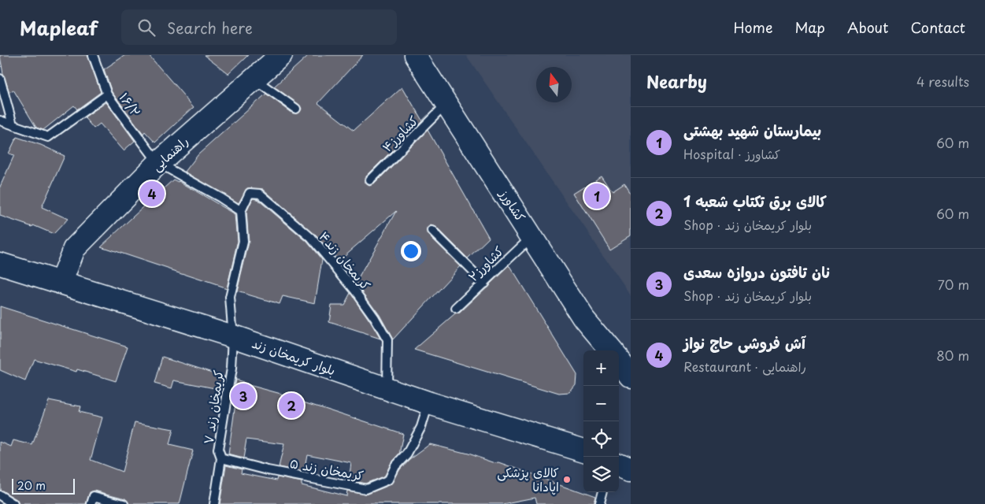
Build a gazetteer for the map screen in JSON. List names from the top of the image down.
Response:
{
  "streets": {
    "street": ["راهنمایی", "کشاورز", "بلوار کریمخان زند"],
    "lane": [
      "۱۶/۲",
      "کشاورز۴",
      "کریمخان زند۴",
      "کشاورز۲",
      "کریمخان زند ۷",
      "کریمخان زند ۵"
    ]
  },
  "crossings": [
    ["۱۶/۲", "راهنمایی"],
    ["کشاورز۴", "کشاورز"],
    ["راهنمایی", "بلوار کریمخان زند"],
    ["کشاورز", "کشاورز۲"],
    ["کریمخان زند۴", "بلوار کریمخان زند"],
    ["کریمخان زند۴", "کریمخان زند ۷"],
    ["بلوار کریمخان زند", "کریمخان زند ۷"],
    ["بلوار کریمخان زند", "کریمخان زند ۵"],
    ["کریمخان زند ۷", "کریمخان زند ۵"]
  ],
  "places": ["کالای پزشکی اپادانا"],
  "scale_bar": "20 m",
  "north": "top",
  "page": {
    "header": "Mapleaf",
    "search": "Search here",
    "nav": [
      "Home",
      "Map",
      "About",
      "Contact"
    ],
    "heading": ["Nearby", "4 results"],
    "list": [
      {
        "mark": "1",
        "name": "بیمارستان شهید بهشتی",
        "note": "Hospital · کشاورز",
        "value": "60 m"
      },
      {
        "mark": "2",
        "name": "کالای برق تکتاب شعبه 1",
        "note": "Shop · بلوار کریمخان زند",
        "value": "60 m"
      },
      {
        "mark": "3",
        "name": "نان تافتون دروازه سعدی",
        "note": "Shop · بلوار کریمخان زند",
        "value": "70 m"
      },
      {
        "mark": "4",
        "name": "آش فروشی حاج نواز",
        "note": "Restaurant · راهنمایی",
        "value": "80 m"
      }
    ],
    "pins": [
      "4",
      "1",
      "3",
      "2"
    ],
    "map_buttons": ["+", "−"],
    "scale": "20 m"
  }
}
